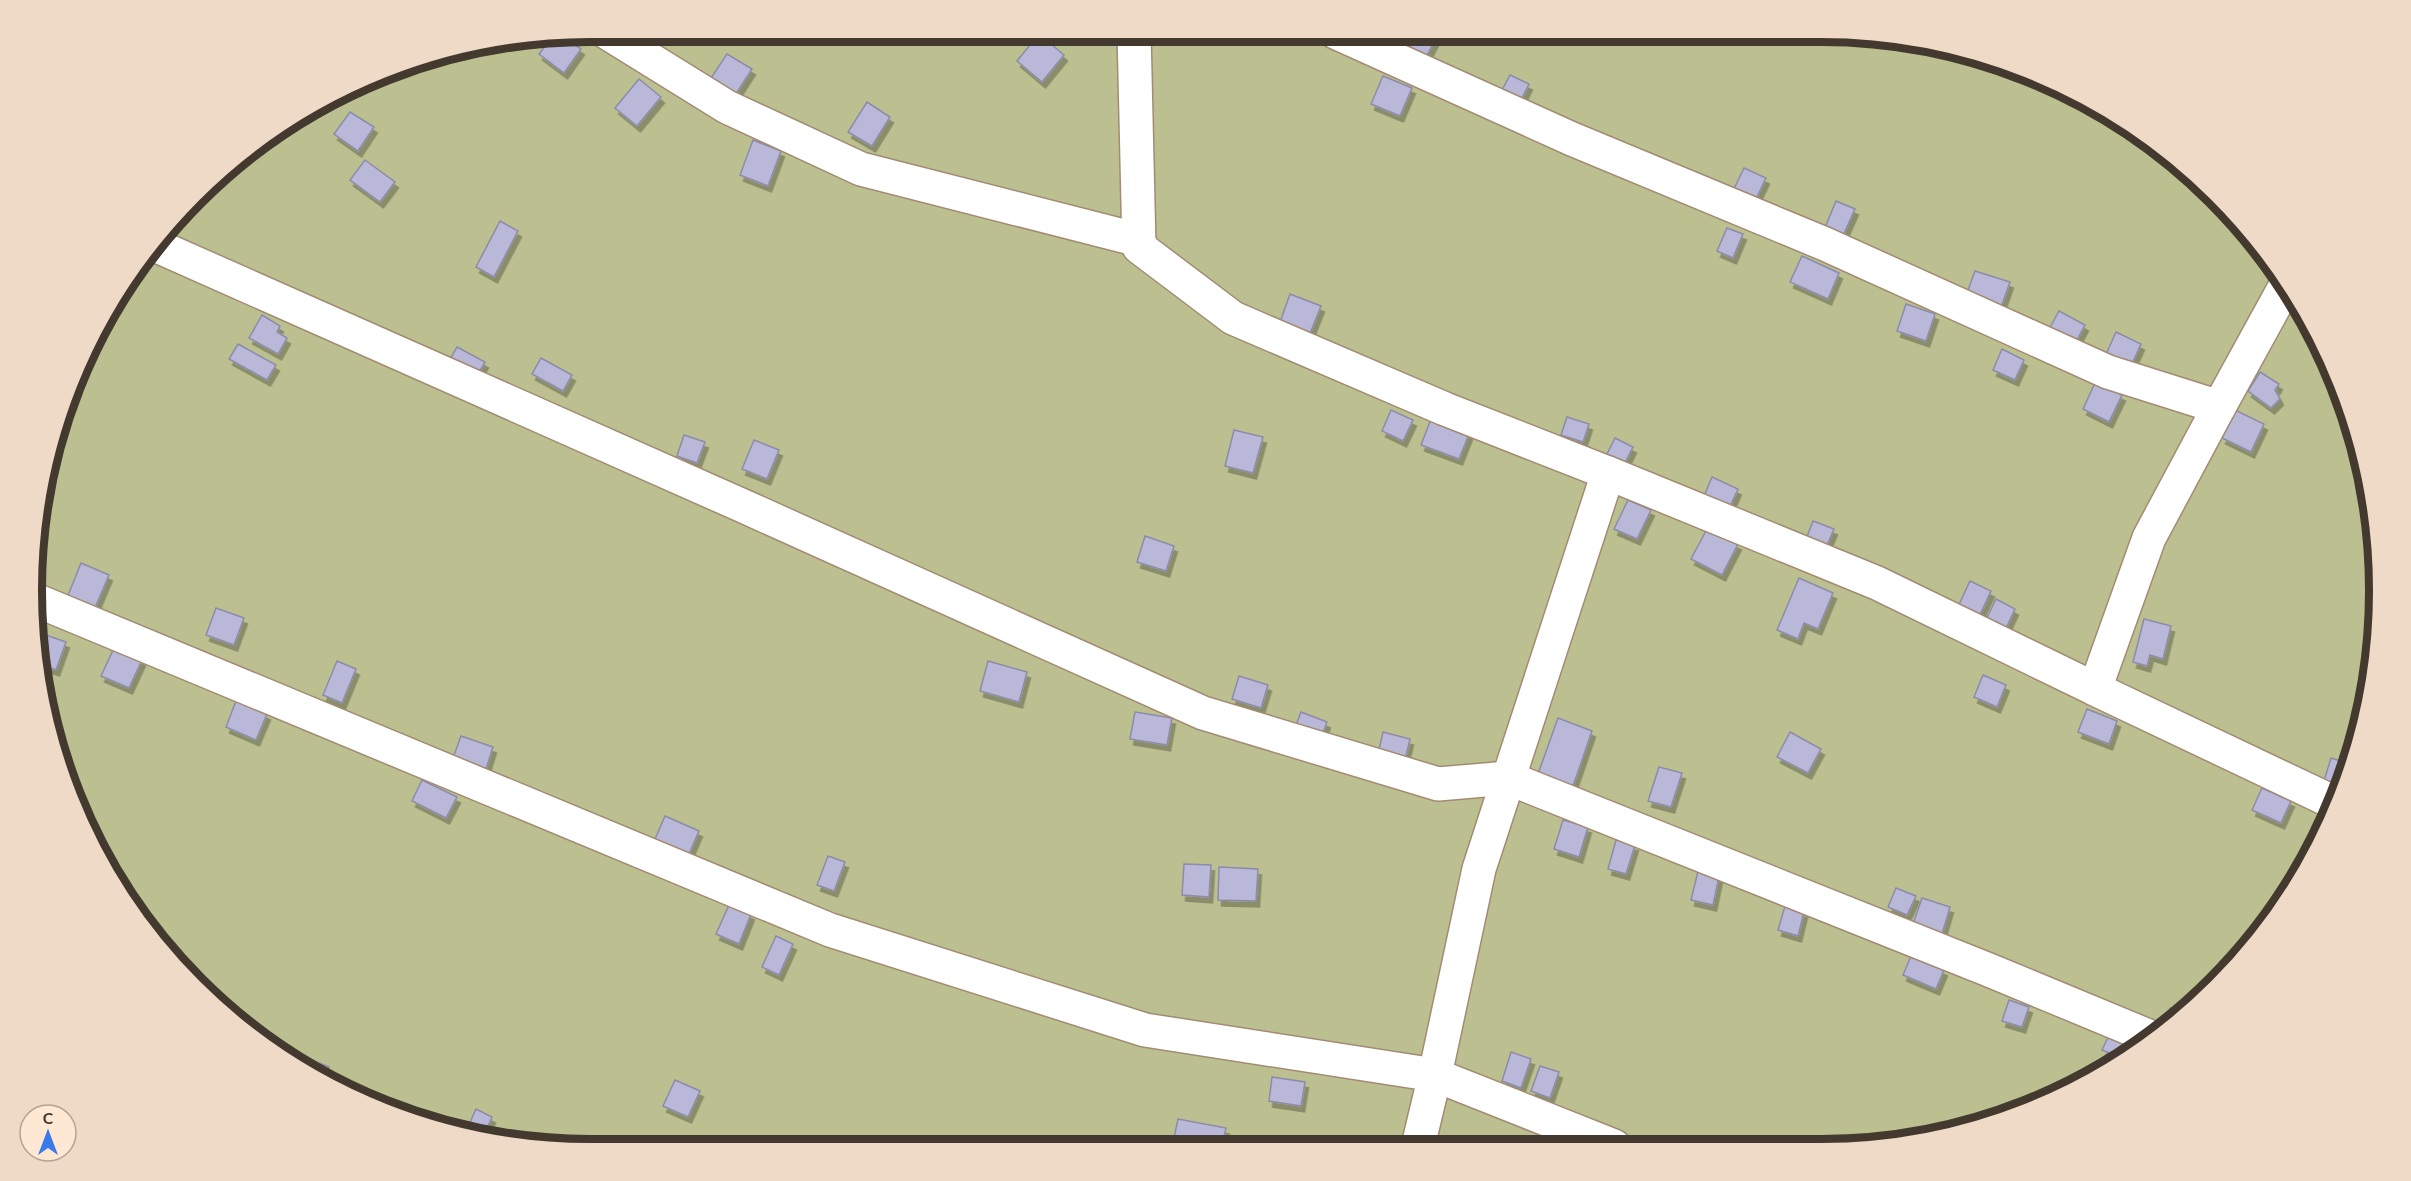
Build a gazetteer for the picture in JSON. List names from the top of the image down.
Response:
{
  "north": "top"
}
